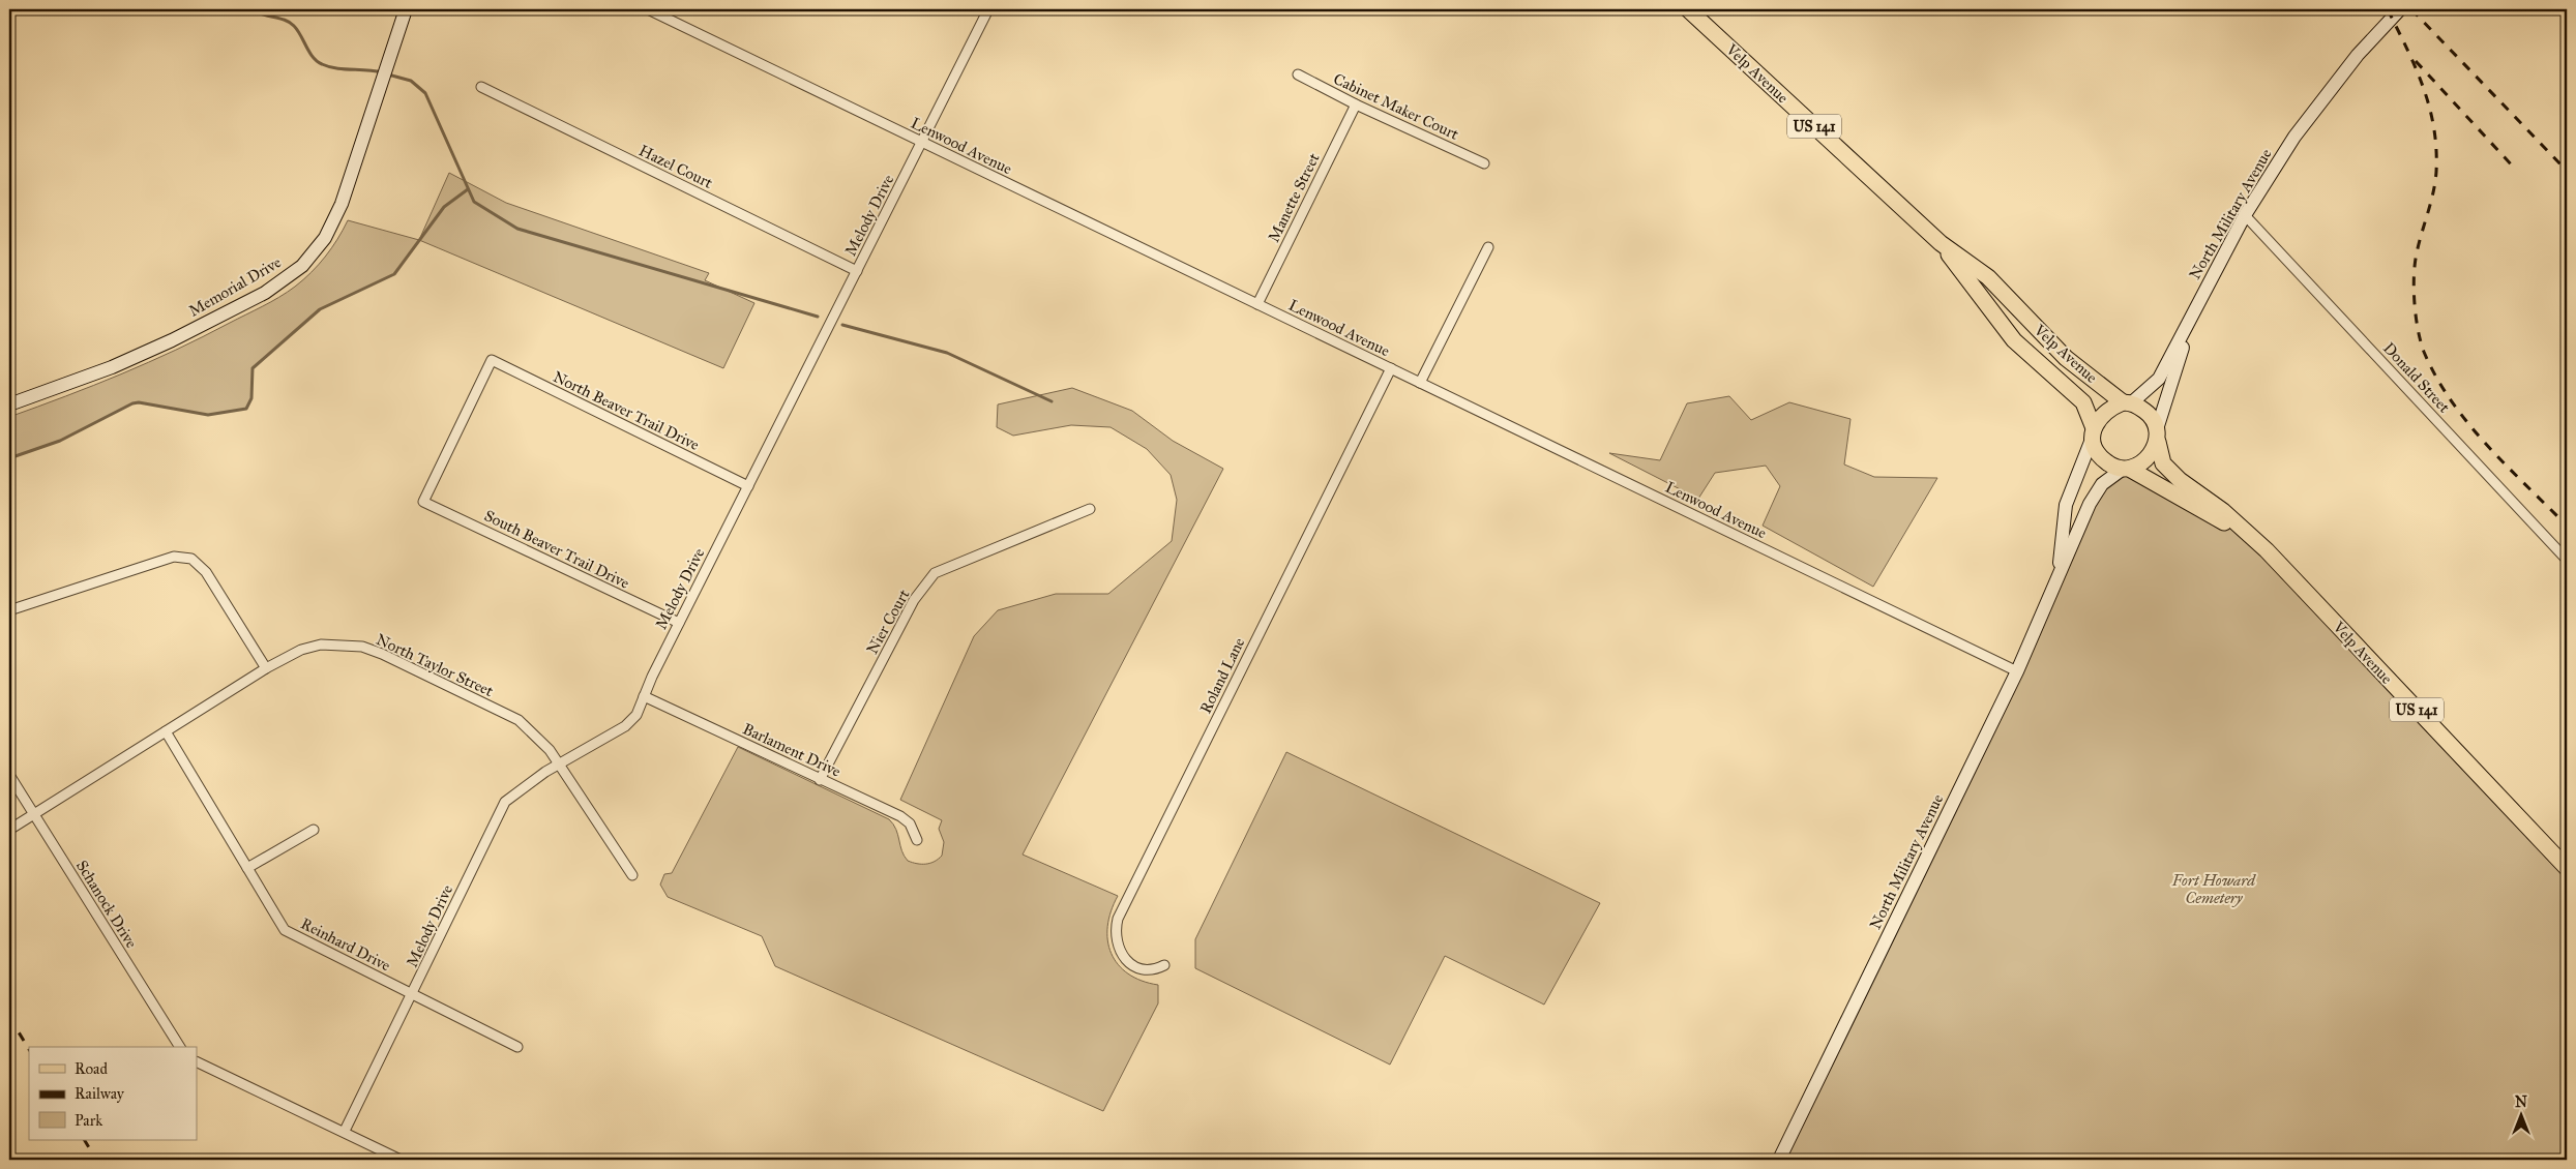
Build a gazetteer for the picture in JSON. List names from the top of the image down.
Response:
{
  "streets": {
    "main road": ["Velp Avenue", "US 141"],
    "street": [
      "Cabinet Maker Court",
      "Lenwood Avenue",
      "Hazel Court",
      "Manette Street",
      "North Military Avenue",
      "Melody Drive",
      "Memorial Drive",
      "Donald Street",
      "North Beaver Trail Drive",
      "South Beaver Trail Drive",
      "Nier Court",
      "North Taylor Street",
      "Roland Lane",
      "Barlament Drive",
      "Schanock Drive",
      "Reinhard Drive"
    ]
  },
  "crossings": [
    ["Velp Avenue", "North Military Avenue"],
    ["Cabinet Maker Court", "Manette Street"],
    ["Lenwood Avenue", "Manette Street"],
    ["Lenwood Avenue", "North Military Avenue"],
    ["Lenwood Avenue", "Melody Drive"],
    ["Lenwood Avenue", "Roland Lane"],
    ["Hazel Court", "Melody Drive"],
    ["North Military Avenue", "Donald Street"],
    ["Melody Drive", "North Beaver Trail Drive"],
    ["Melody Drive", "South Beaver Trail Drive"],
    ["Melody Drive", "North Taylor Street"],
    ["Melody Drive", "Barlament Drive"],
    ["Melody Drive", "Reinhard Drive"],
    ["North Beaver Trail Drive", "South Beaver Trail Drive"],
    ["Nier Court", "Barlament Drive"],
    ["North Taylor Street", "Schanock Drive"],
    ["North Taylor Street", "Reinhard Drive"]
  ],
  "parks": ["Fort Howard Cemetery"],
  "legend": ["Road", "Railway", "Park"],
  "north": "top"
}
